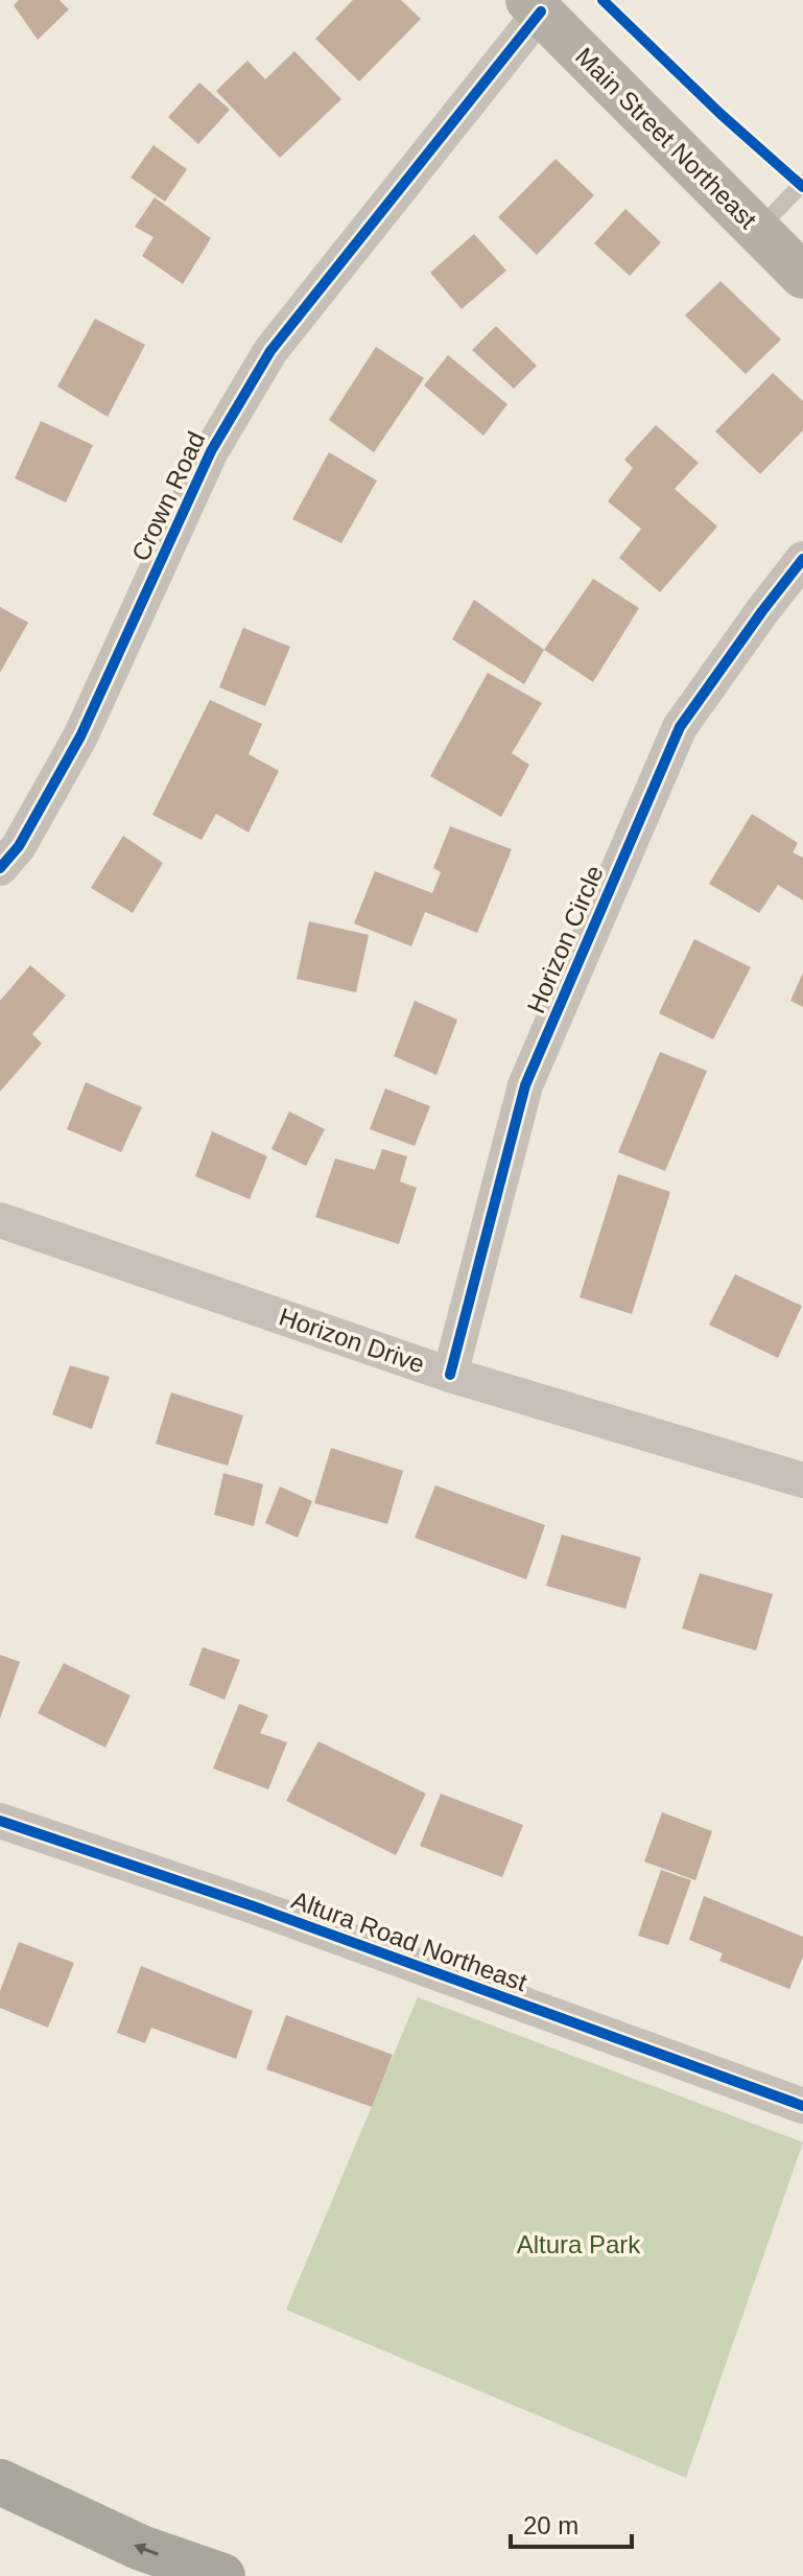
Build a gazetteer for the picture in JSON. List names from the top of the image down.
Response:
{
  "streets": {
    "street": [
      "Main Street Northeast",
      "Crown Road",
      "Horizon Circle",
      "Horizon Drive",
      "Altura Road Northeast"
    ]
  },
  "crossings": [
    ["Main Street Northeast", "Crown Road"],
    ["Horizon Circle", "Horizon Drive"]
  ],
  "parks": ["Altura Park"],
  "scale_bar": "20 m"
}
